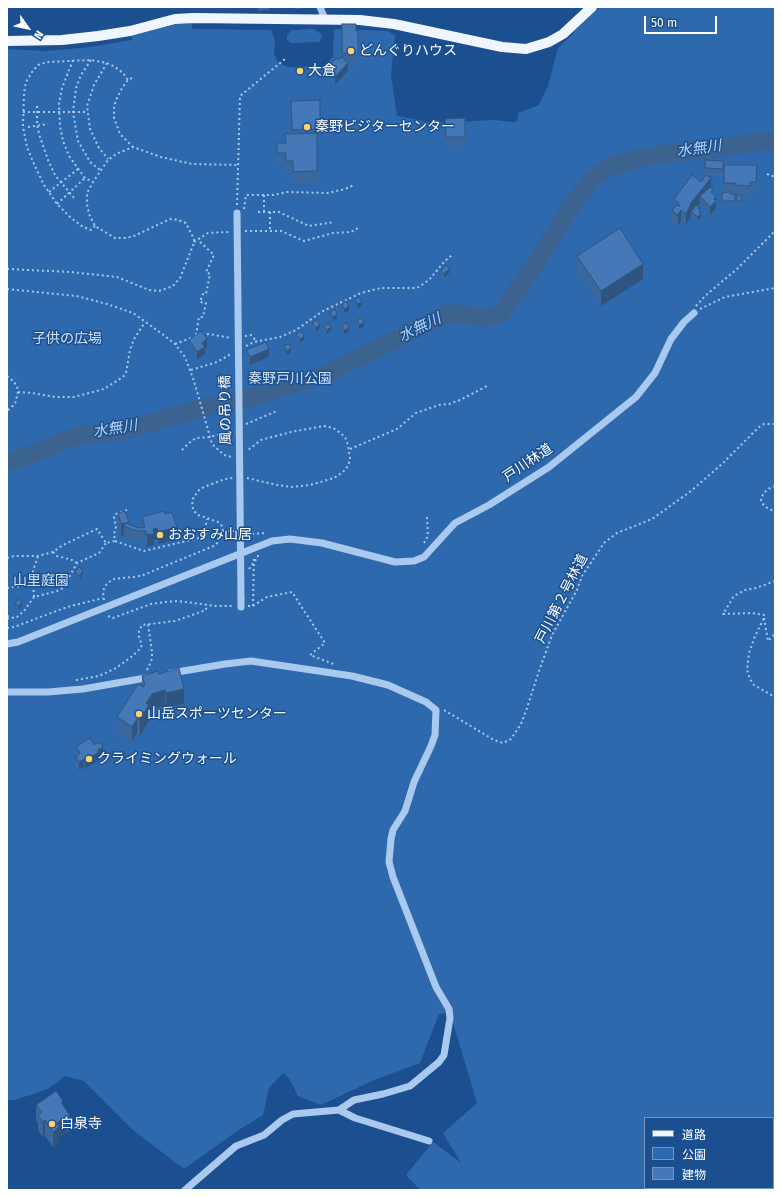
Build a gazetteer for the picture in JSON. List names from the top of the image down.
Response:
{
  "streets": {
    "street": ["風の吊り橋", "戸川林道"],
    "path": ["戸川第２号林道"]
  },
  "water": ["水無川"],
  "parks": ["子供の広場", "秦野戸川公園", "山里庭園"],
  "places": [
    "どんぐりハウス",
    "大倉",
    "秦野ビジターセンター",
    "おおすみ山居",
    "山岳スポーツセンター",
    "クライミングウォール",
    "白泉寺"
  ],
  "legend": ["道路", "公園", "建物"],
  "scale_bar": "50 m",
  "north": "bottom right"
}
